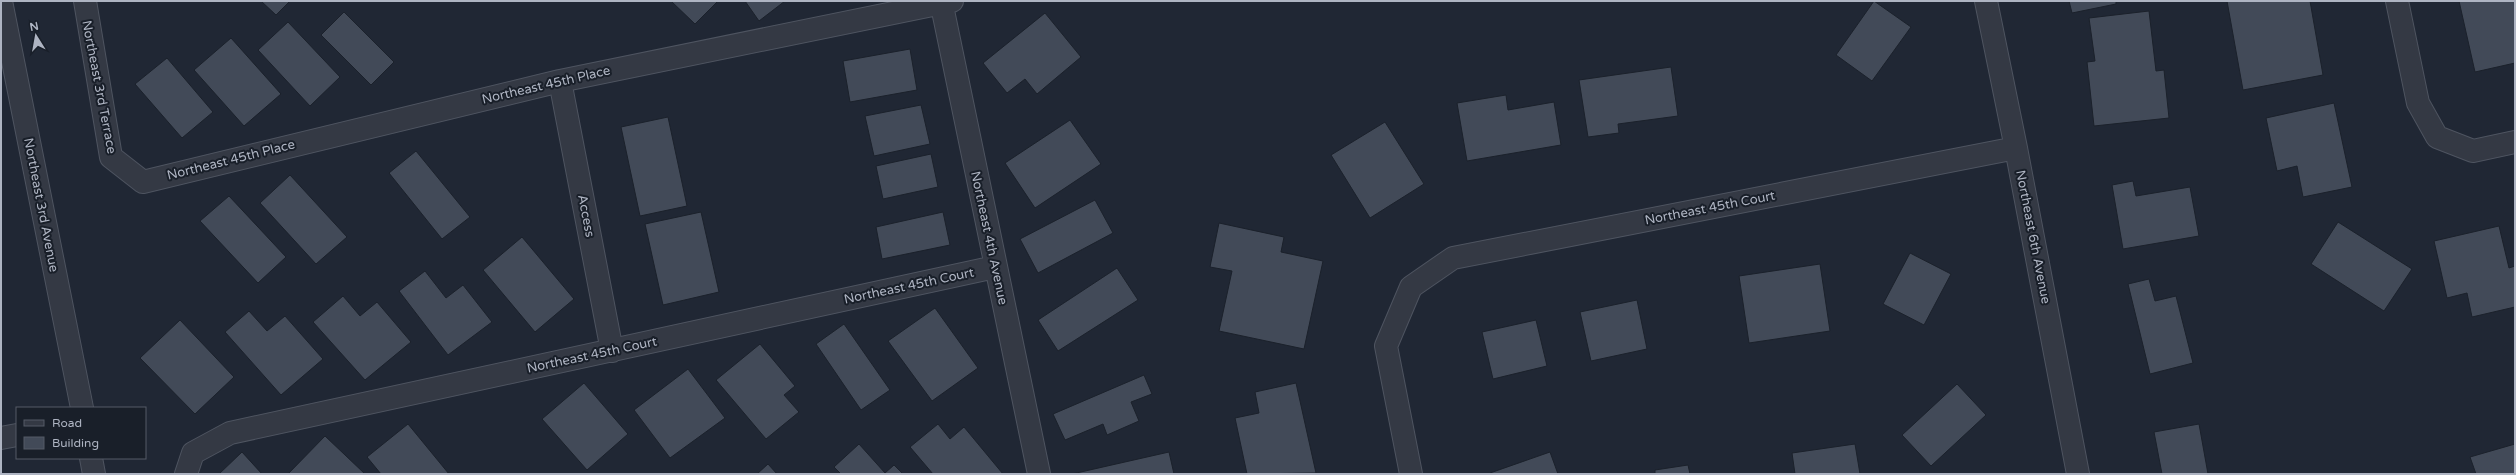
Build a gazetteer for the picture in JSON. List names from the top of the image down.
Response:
{
  "streets": {
    "street": [
      "Northeast 45th Place",
      "Northeast 3rd Terrace",
      "Northeast 3rd Avenue",
      "Northeast 45th Court",
      "Access",
      "Northeast 6th Avenue",
      "Northeast 4th Avenue"
    ]
  },
  "crossings": [
    ["Northeast 45th Place", "Northeast 3rd Terrace"],
    ["Northeast 45th Place", "Access"],
    ["Northeast 45th Place", "Northeast 4th Avenue"],
    ["Northeast 45th Court", "Access"],
    ["Northeast 45th Court", "Northeast 6th Avenue"],
    ["Northeast 45th Court", "Northeast 4th Avenue"]
  ],
  "legend": ["Road", "Building"],
  "north": "top"
}
